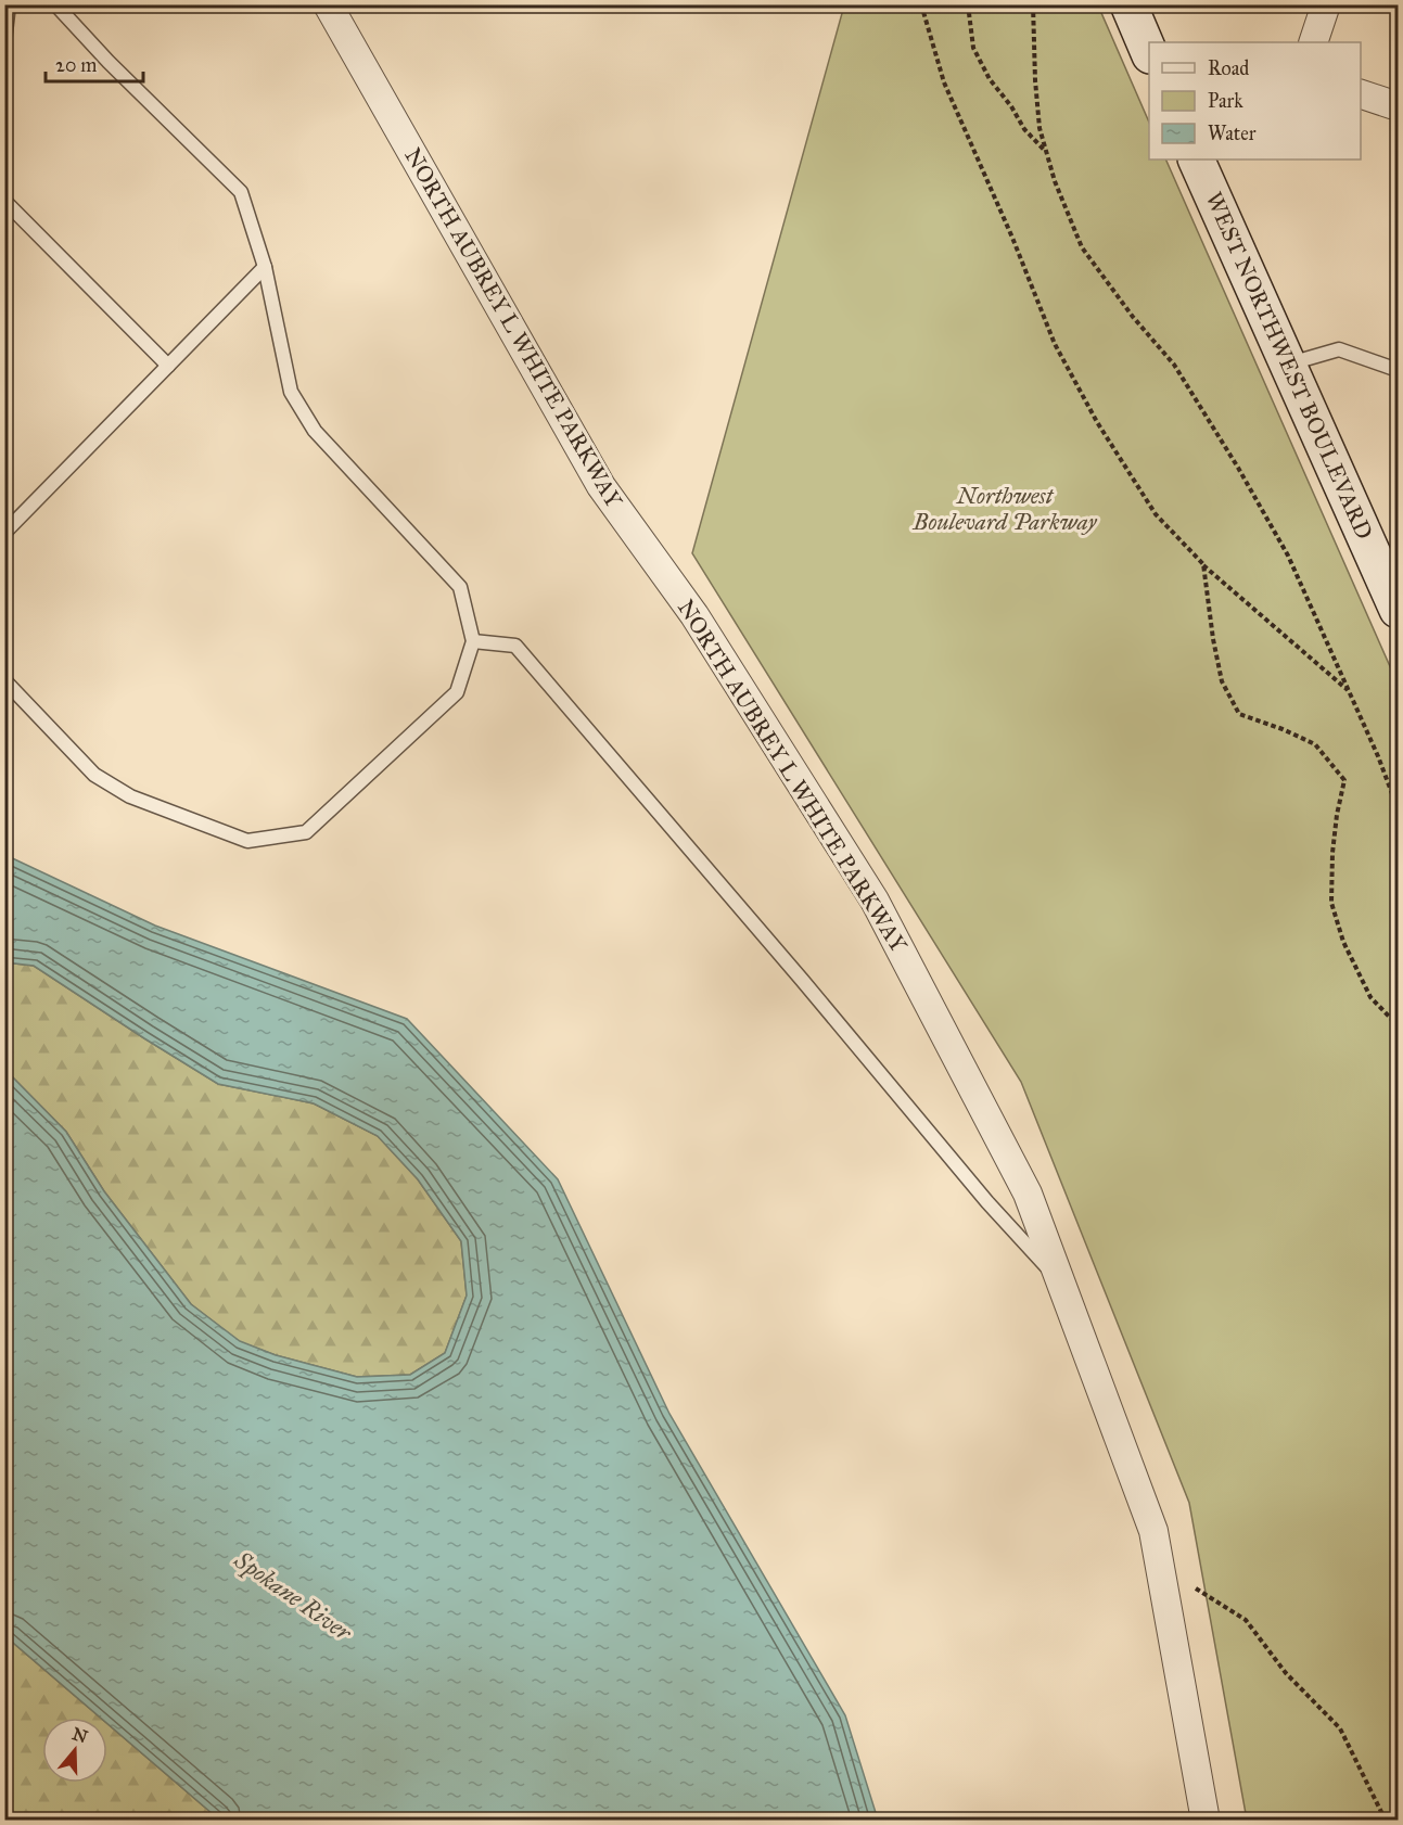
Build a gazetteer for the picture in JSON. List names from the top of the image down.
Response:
{
  "streets": {
    "main road": ["WEST NORTHWEST BOULEVARD"],
    "street": ["NORTH AUBREY L WHITE PARKWAY"]
  },
  "water": ["Spokane River"],
  "parks": ["Northwest Boulevard Parkway"],
  "legend": ["Road", "Park", "Water"],
  "scale_bar": "20 m",
  "north": "top"
}
